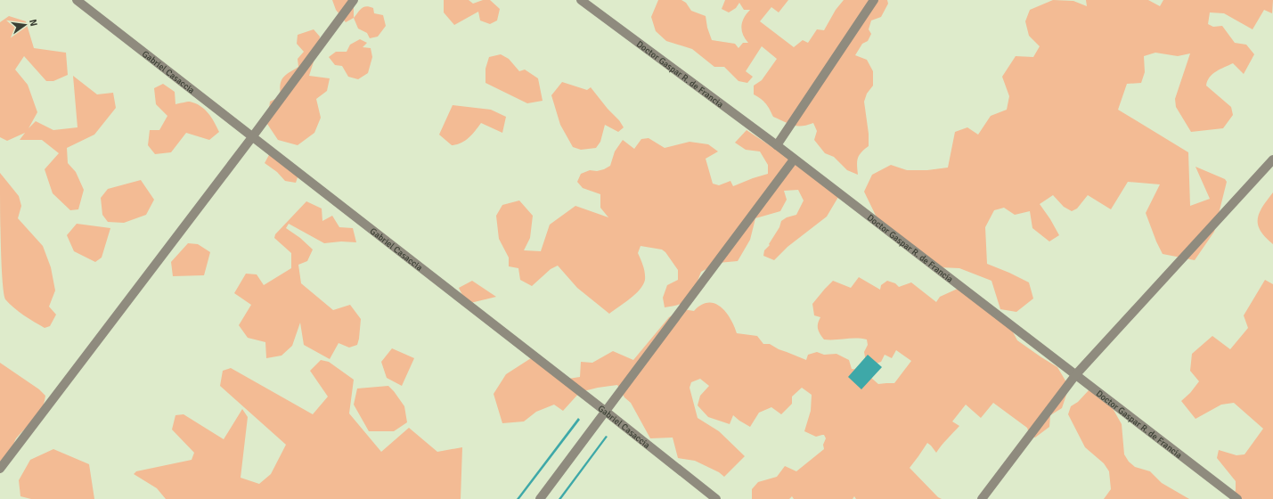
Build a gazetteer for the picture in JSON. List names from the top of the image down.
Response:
{
  "streets": {
    "street": ["Gabriel Casaccia", "Doctor Gaspar R. de Francia"]
  },
  "north": "right"
}
